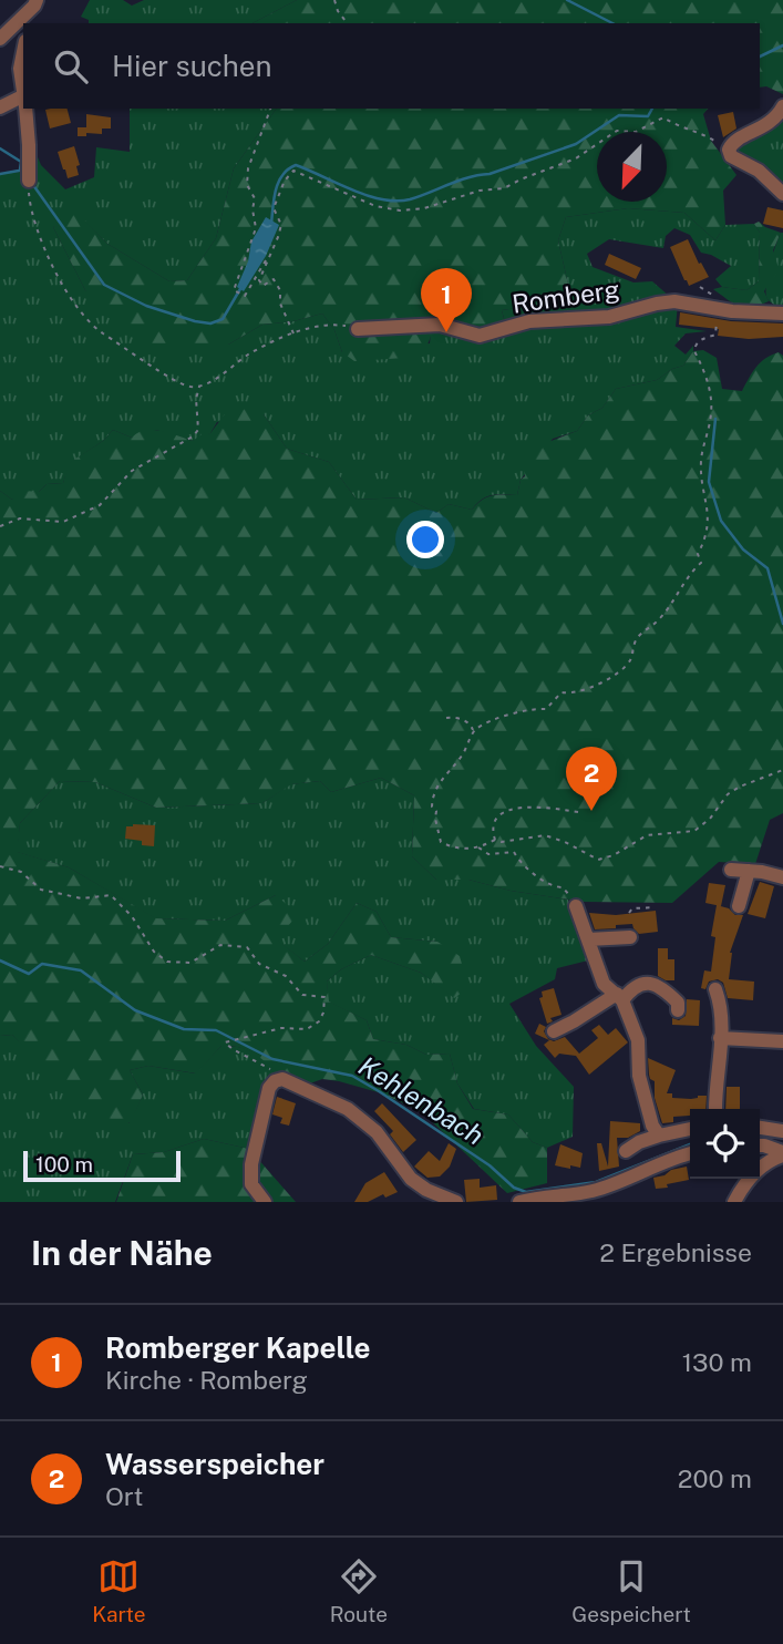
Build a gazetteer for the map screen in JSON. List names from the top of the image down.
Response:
{
  "streets": {
    "street": ["Romberg"]
  },
  "water": ["Kehlenbach"],
  "scale_bar": "100 m",
  "north": "bottom left",
  "page": {
    "search": "Hier suchen",
    "pins": ["1", "2"],
    "scale": "100 m",
    "heading": ["In der Nähe", "2 Ergebnisse"],
    "list": [
      {
        "mark": "1",
        "name": "Romberger Kapelle",
        "note": "Kirche · Romberg",
        "value": "130 m"
      },
      {
        "mark": "2",
        "name": "Wasserspeicher",
        "note": "Ort",
        "value": "200 m"
      }
    ],
    "nav": ["Karte", "Route", "Gespeichert"]
  }
}
